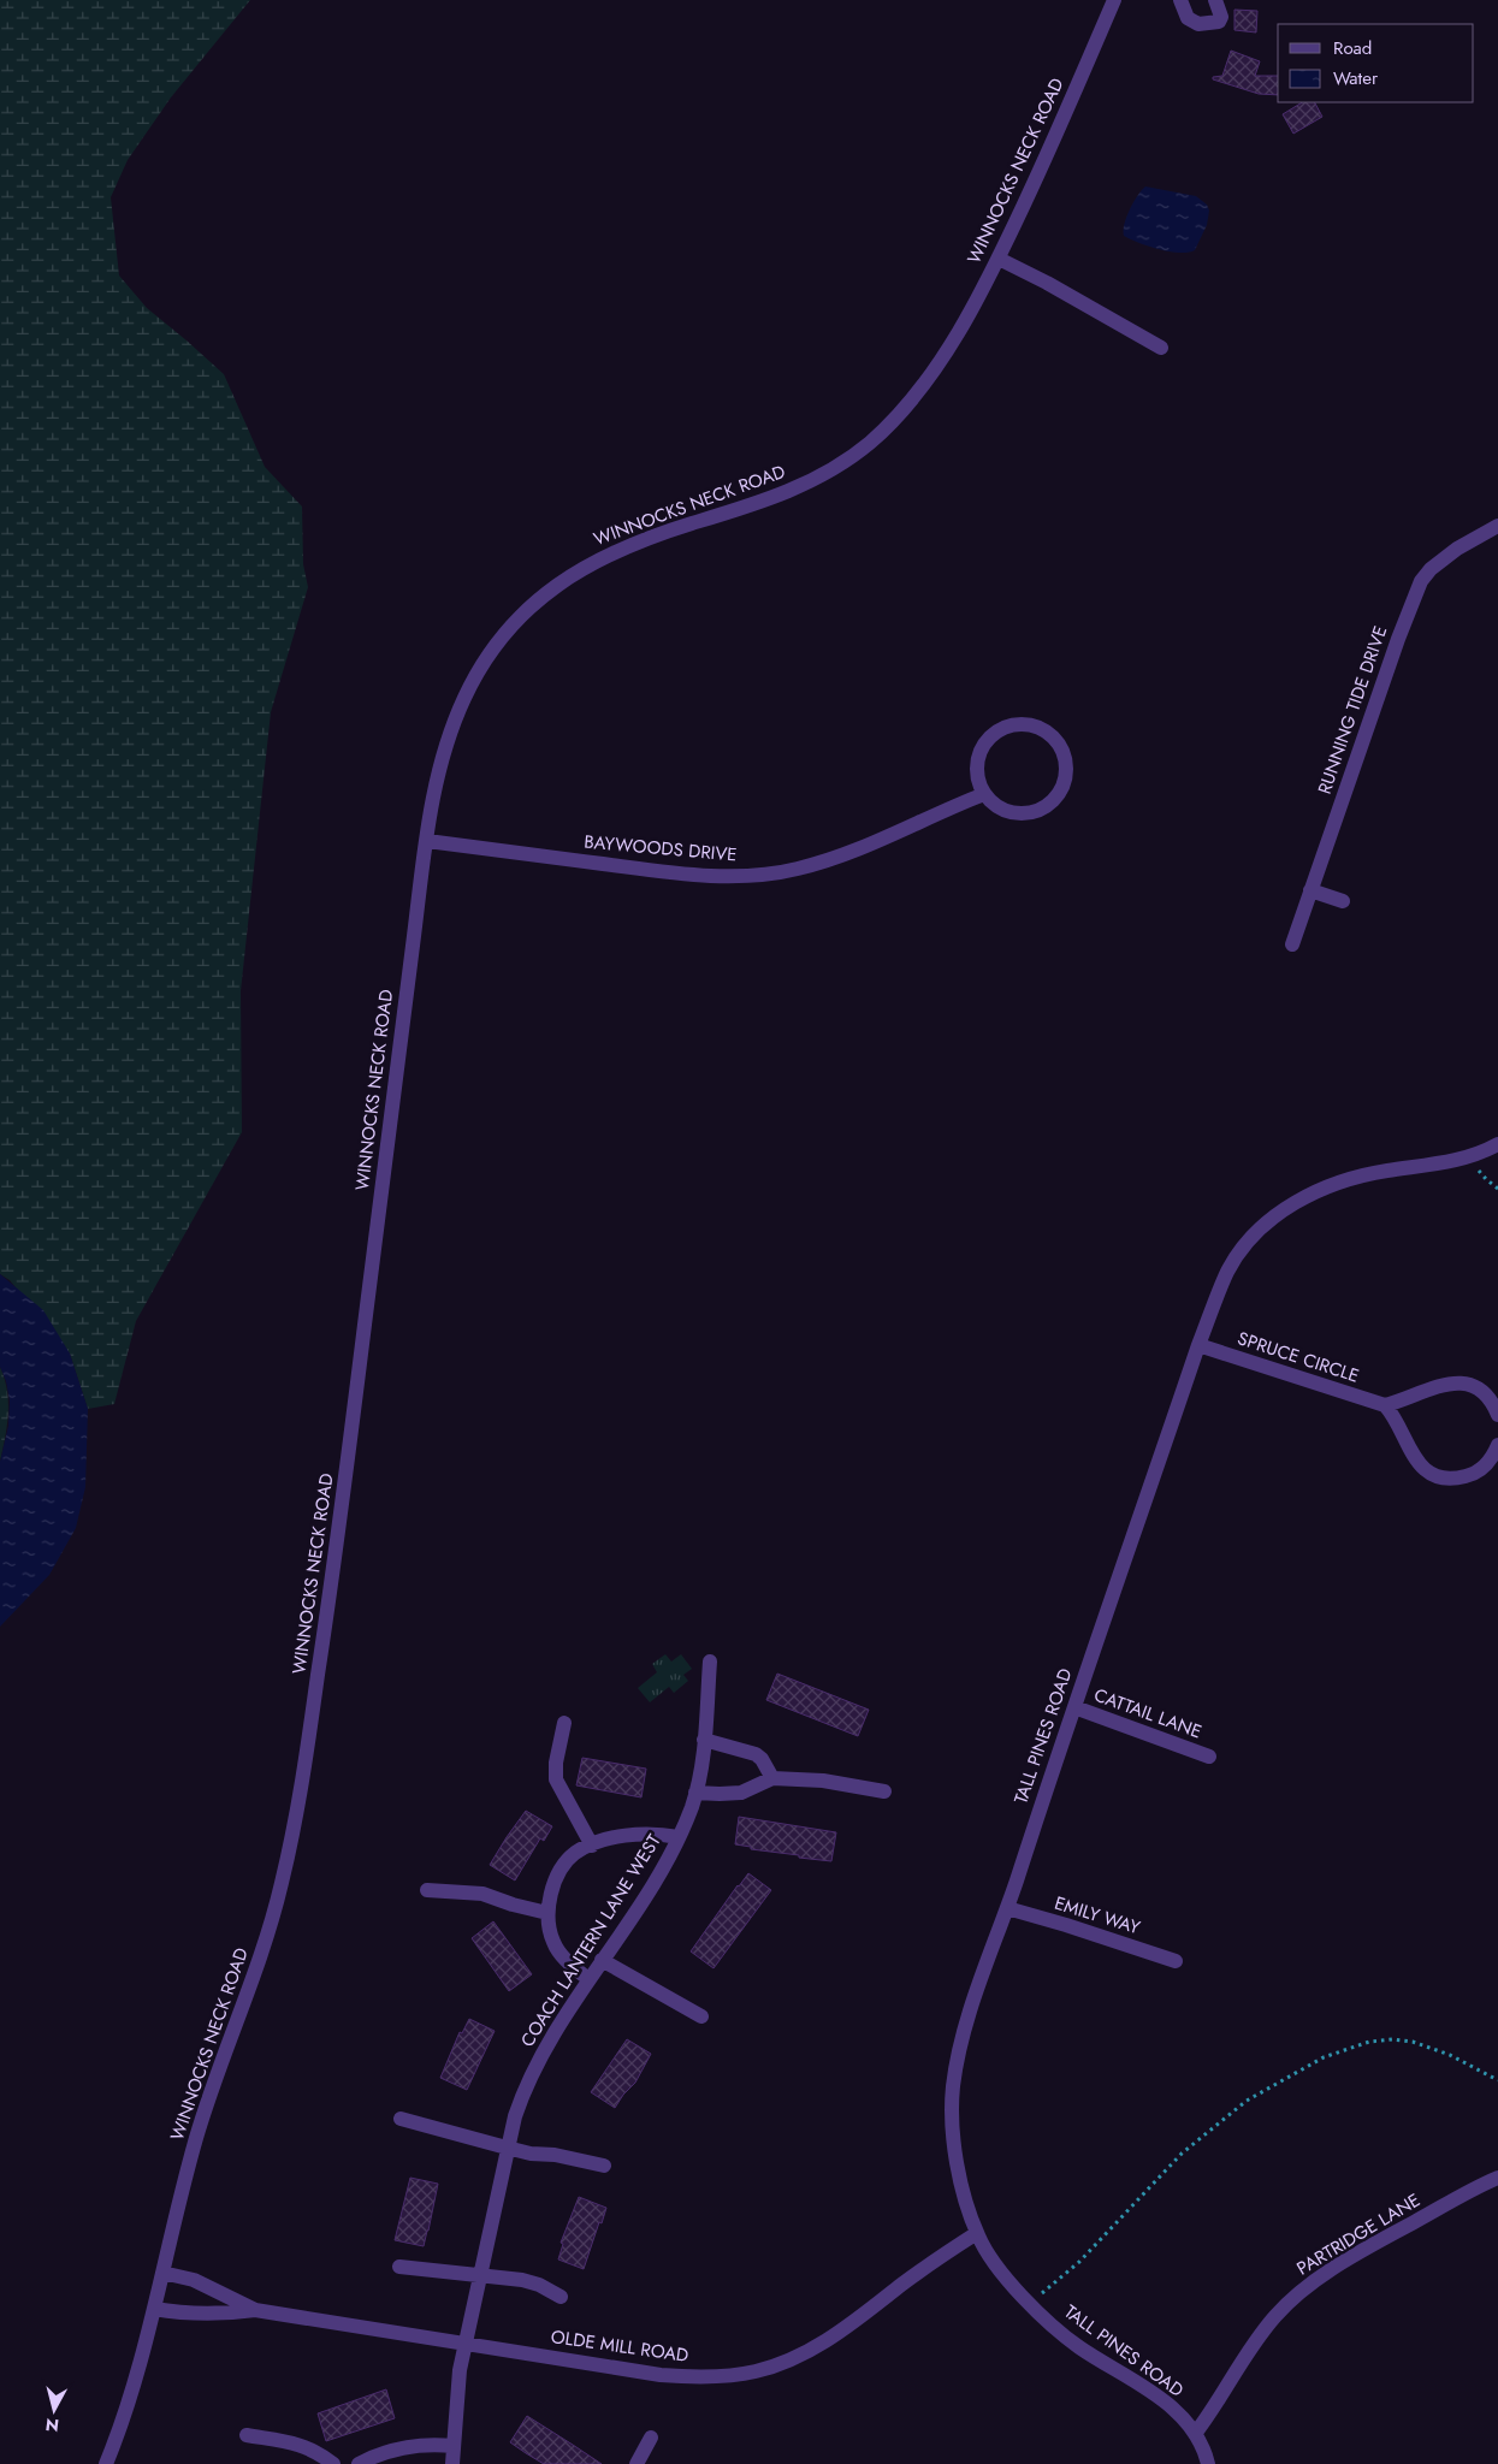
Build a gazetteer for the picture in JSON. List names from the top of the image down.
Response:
{
  "streets": {
    "street": [
      "WINNOCKS NECK ROAD",
      "RUNNING TIDE DRIVE",
      "BAYWOODS DRIVE",
      "SPRUCE CIRCLE",
      "CATTAIL LANE",
      "TALL PINES ROAD",
      "EMILY WAY",
      "COACH LANTERN LANE WEST",
      "PARTRIDGE LANE",
      "OLDE MILL ROAD"
    ]
  },
  "crossings": [
    ["WINNOCKS NECK ROAD", "BAYWOODS DRIVE"],
    ["WINNOCKS NECK ROAD", "OLDE MILL ROAD"],
    ["SPRUCE CIRCLE", "TALL PINES ROAD"],
    ["CATTAIL LANE", "TALL PINES ROAD"],
    ["TALL PINES ROAD", "EMILY WAY"],
    ["TALL PINES ROAD", "PARTRIDGE LANE"],
    ["TALL PINES ROAD", "OLDE MILL ROAD"],
    ["COACH LANTERN LANE WEST", "OLDE MILL ROAD"]
  ],
  "legend": ["Road", "Water"],
  "north": "bottom"
}
